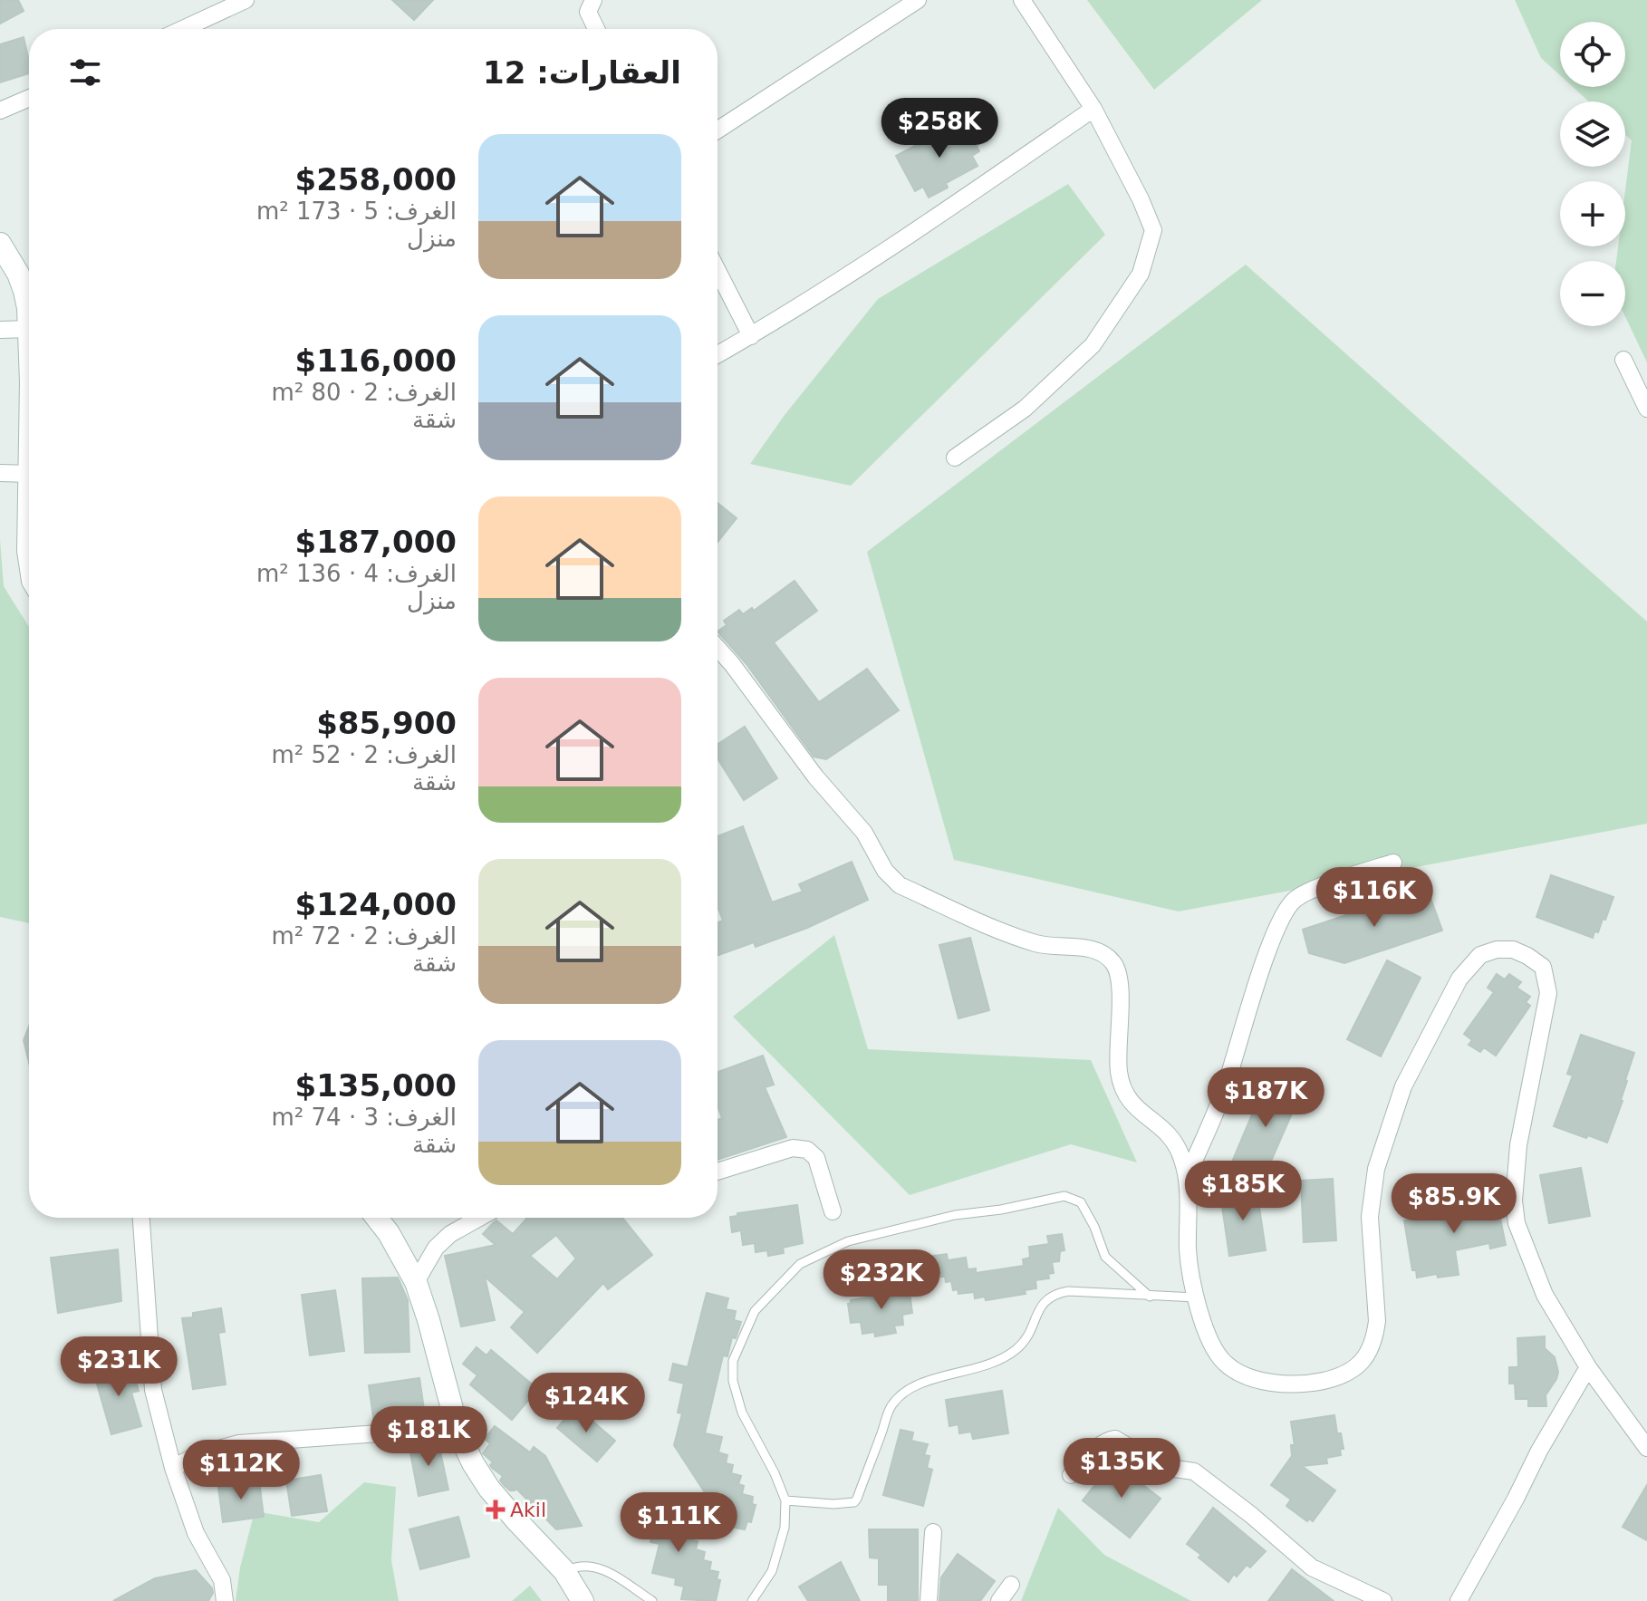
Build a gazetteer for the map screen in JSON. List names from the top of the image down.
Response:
{
  "places": {
    "health": ["Akil"]
  },
  "page": {
    "map_buttons": ["+", "−"],
    "heading": "العقارات: 12",
    "price": [
      "$258K",
      "$116K",
      "$187K",
      "$185K",
      "$85.9K",
      "$232K",
      "$231K",
      "$124K",
      "$181K",
      "$135K",
      "$112K",
      "$111K"
    ],
    "list": [
      {
        "name": "$258,000",
        "note": "الغرف: 5 · 173 m² · منزل"
      },
      {
        "name": "$116,000",
        "note": "الغرف: 2 · 80 m² · شقة"
      },
      {
        "name": "$187,000",
        "note": "الغرف: 4 · 136 m² · منزل"
      },
      {
        "name": "$85,900",
        "note": "الغرف: 2 · 52 m² · شقة"
      },
      {
        "name": "$124,000",
        "note": "الغرف: 2 · 72 m² · شقة"
      },
      {
        "name": "$135,000",
        "note": "الغرف: 3 · 74 m² · شقة"
      }
    ]
  }
}
